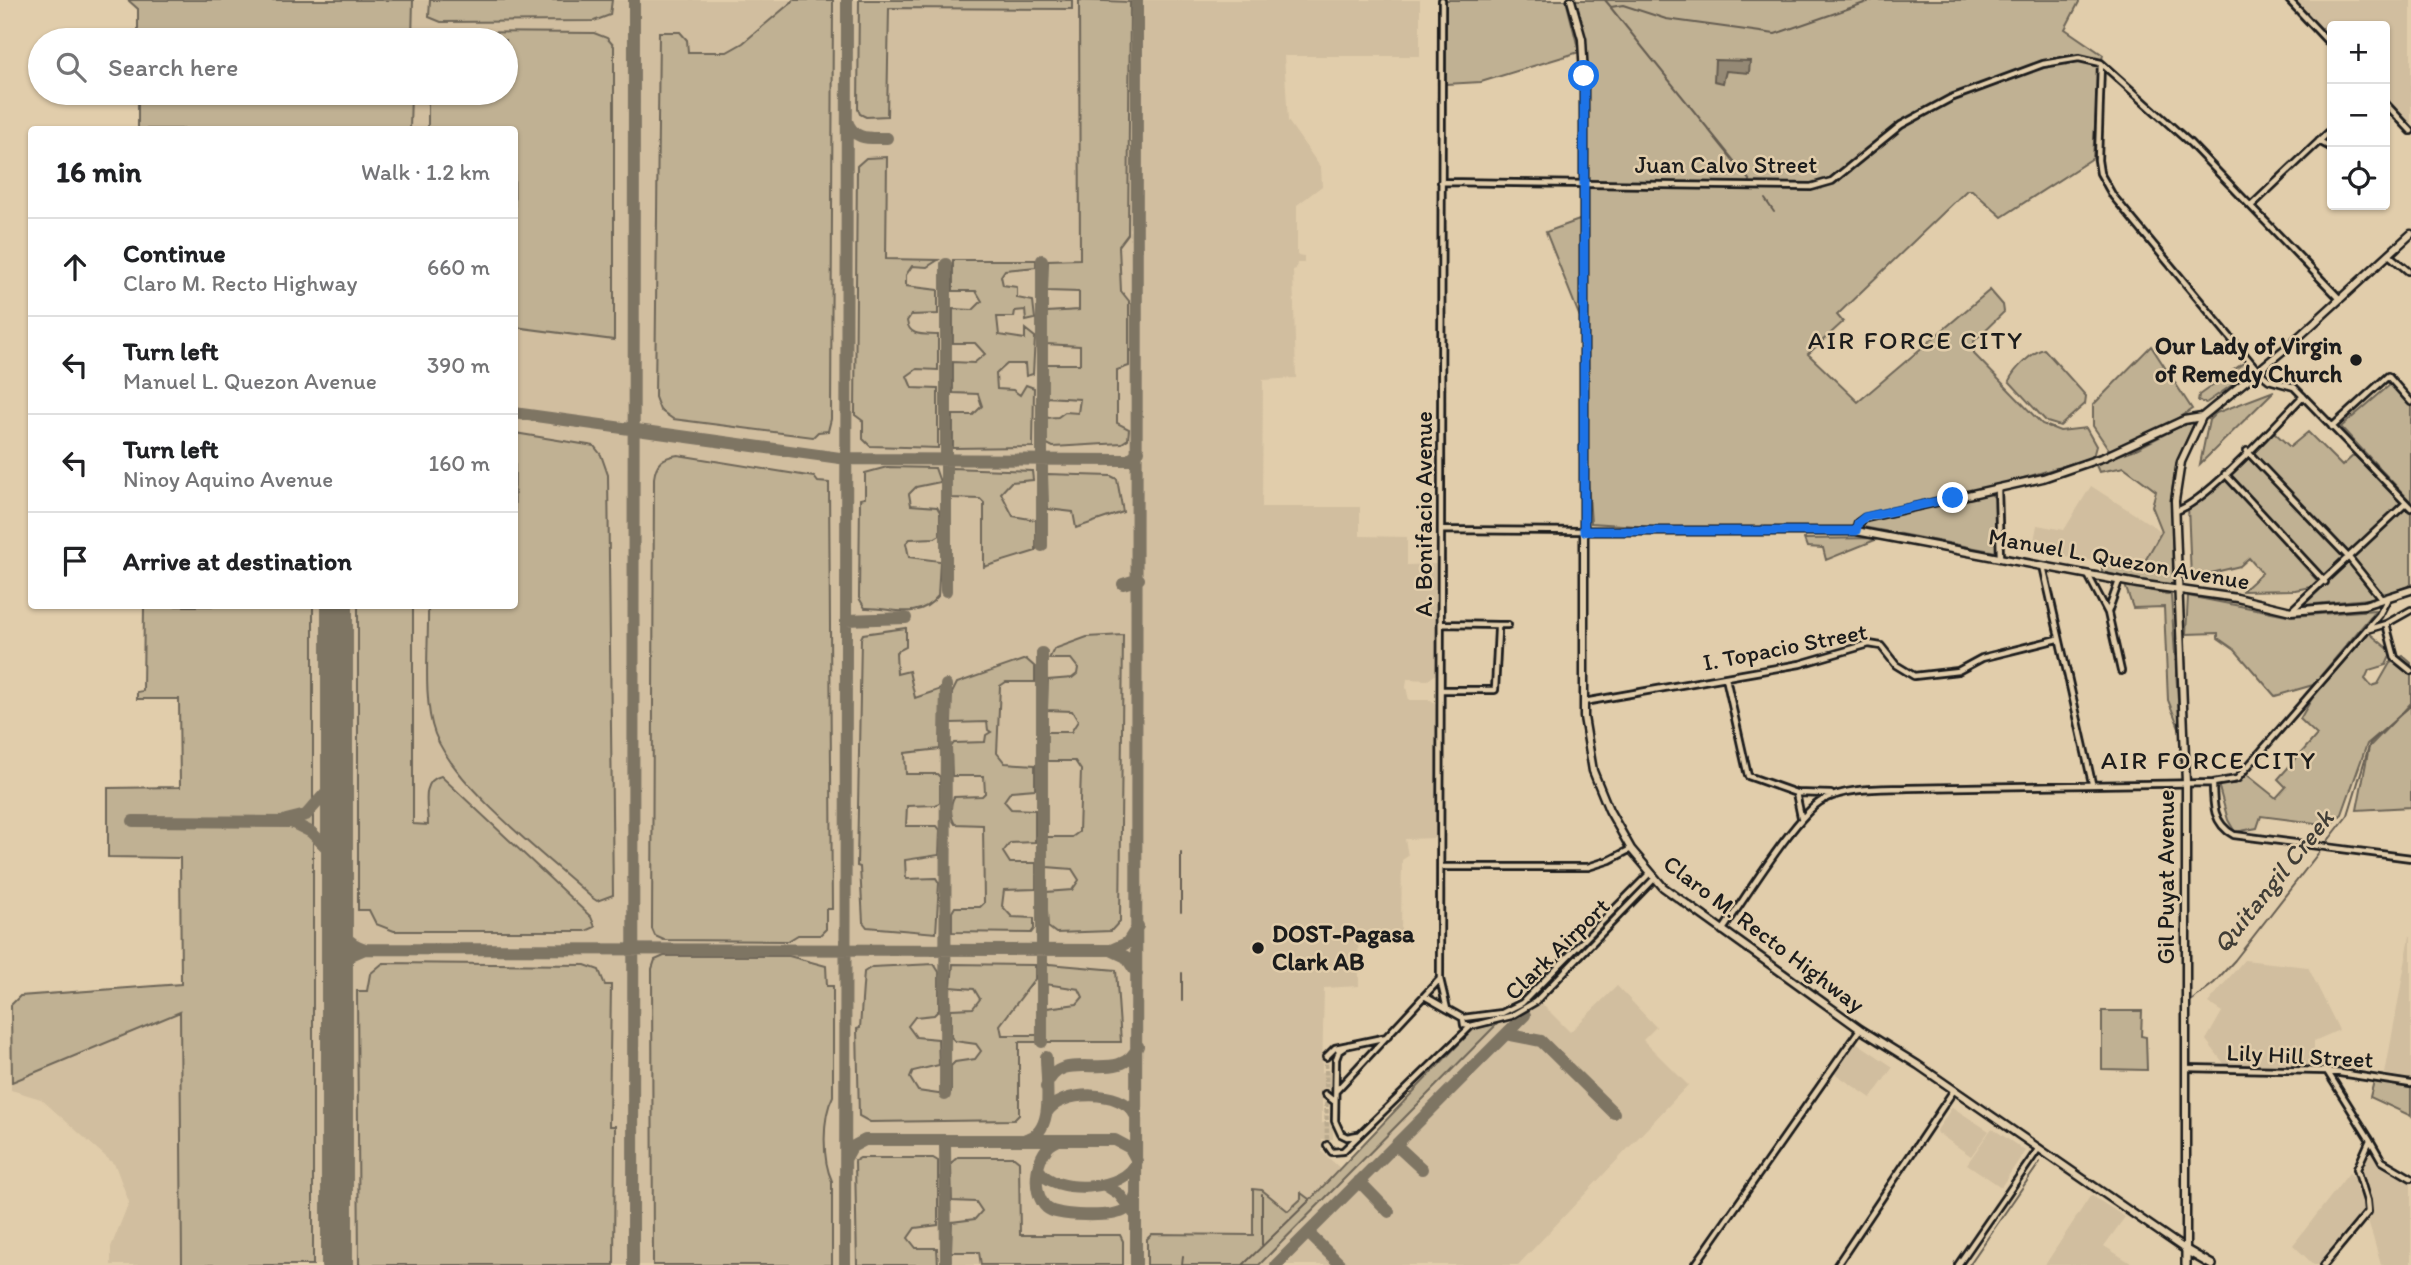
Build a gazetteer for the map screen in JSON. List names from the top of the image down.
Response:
{
  "streets": {
    "main road": ["Manuel L. Quezon Avenue", "Gil Puyat Avenue", "Claro M. Recto Highway"],
    "street": [
      "Juan Calvo Street",
      "A. Bonifacio Avenue",
      "I. Topacio Street",
      "Clark Airport",
      "Lily Hill Street"
    ]
  },
  "crossings": [
    ["Juan Calvo Street", "A. Bonifacio Avenue"],
    ["Juan Calvo Street", "Claro M. Recto Highway"],
    ["A. Bonifacio Avenue", "Manuel L. Quezon Avenue"],
    ["Manuel L. Quezon Avenue", "Gil Puyat Avenue"],
    ["Manuel L. Quezon Avenue", "Claro M. Recto Highway"],
    ["I. Topacio Street", "Claro M. Recto Highway"],
    ["Gil Puyat Avenue", "Claro M. Recto Highway"],
    ["Gil Puyat Avenue", "Lily Hill Street"],
    ["Claro M. Recto Highway", "Clark Airport"]
  ],
  "districts": ["AIR FORCE CITY", "AIR FORCE CITY"],
  "water": ["Quitangil Creek"],
  "places": ["Our Lady of Virgin of Remedy Church", "DOST-Pagasa Clark AB"],
  "page": {
    "map_buttons": ["+", "−"],
    "search": "Search here",
    "heading": ["16 min", "Walk · 1.2 km"],
    "list": [
      ["Continue", "Claro M. Recto Highway", "660 m"],
      ["Turn left", "Manuel L. Quezon Avenue", "390 m"],
      ["Turn left", "Ninoy Aquino Avenue", "160 m"],
      "Arrive at destination"
    ]
  }
}
